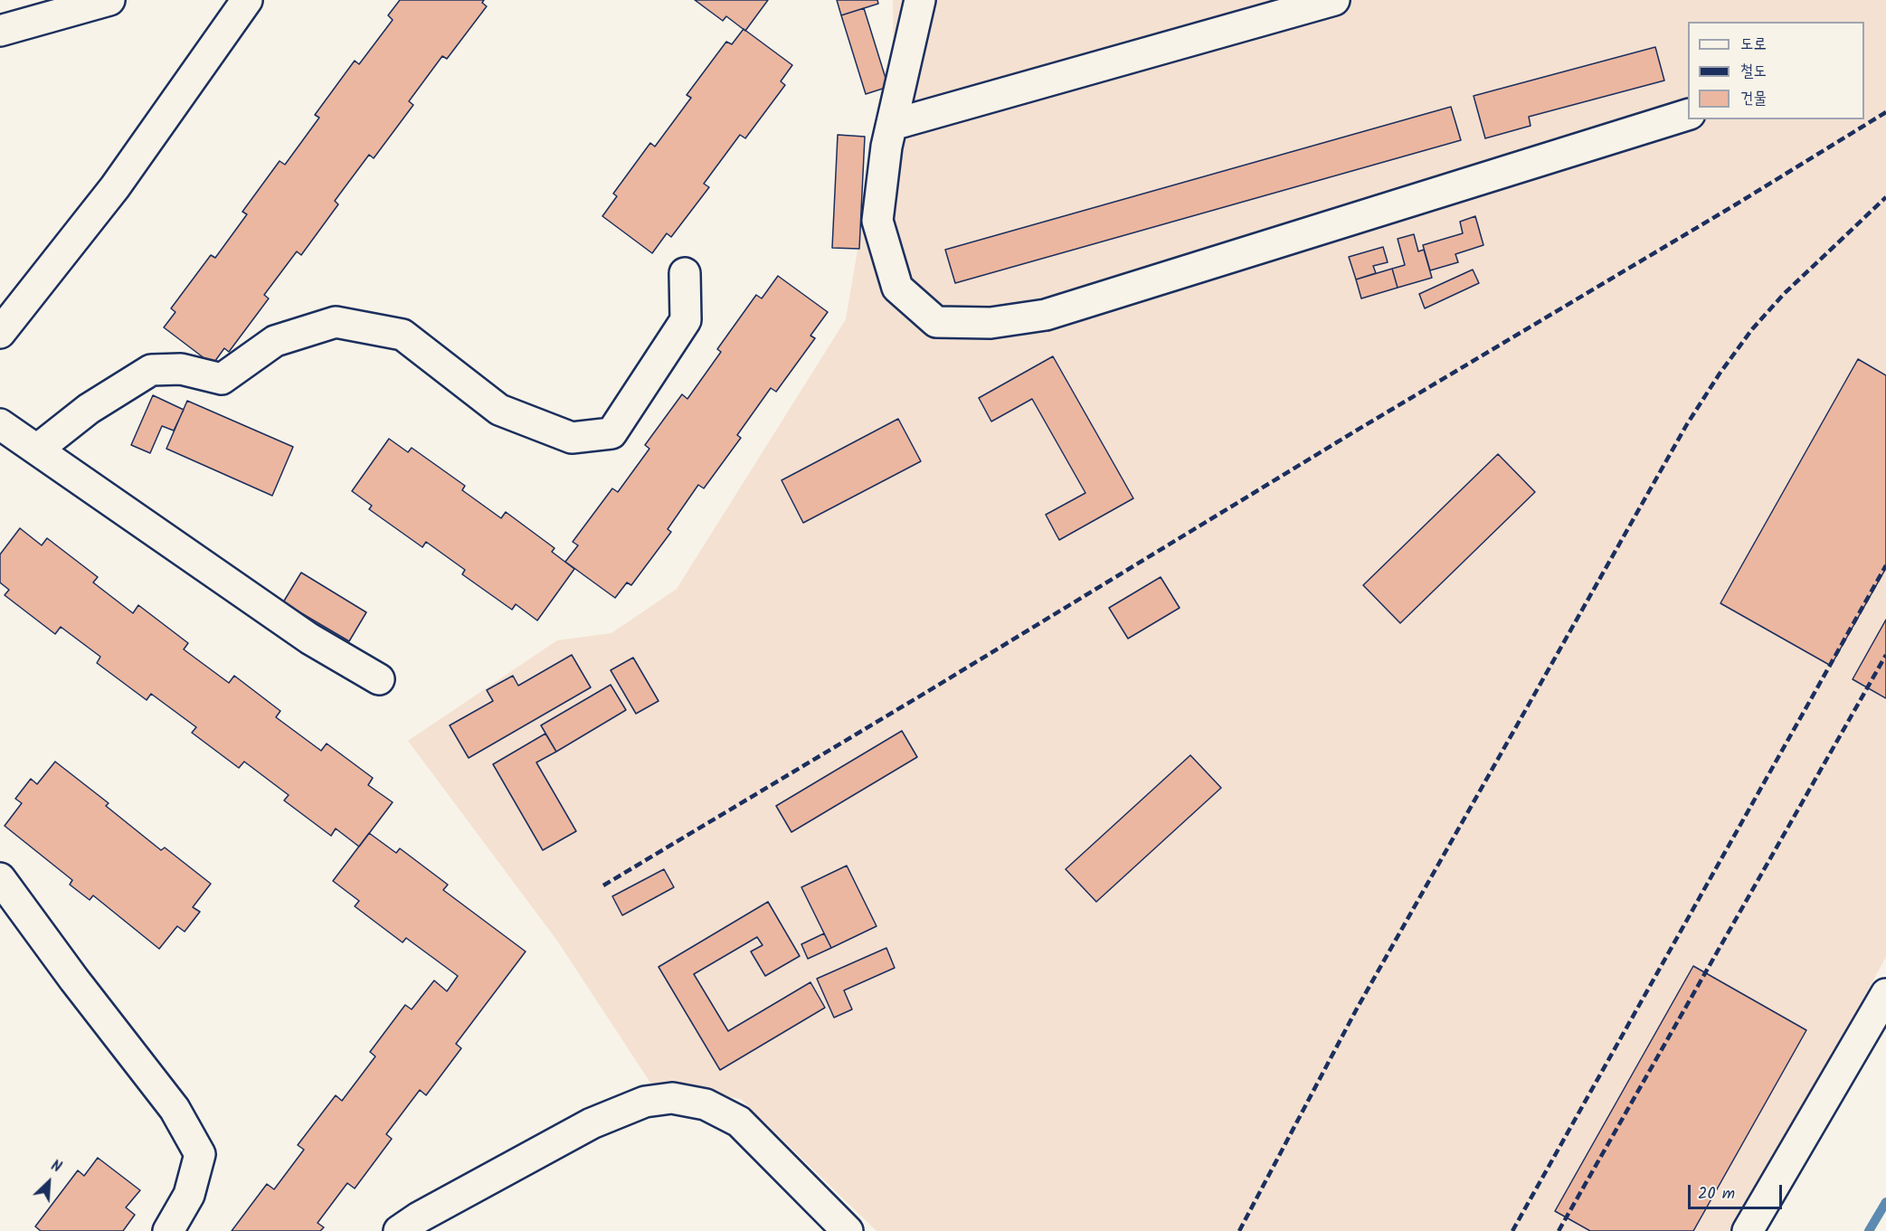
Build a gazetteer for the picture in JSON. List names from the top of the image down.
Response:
{
  "legend": ["도로", "철도", "건물"],
  "scale_bar": "20 m",
  "north": "top right"
}
